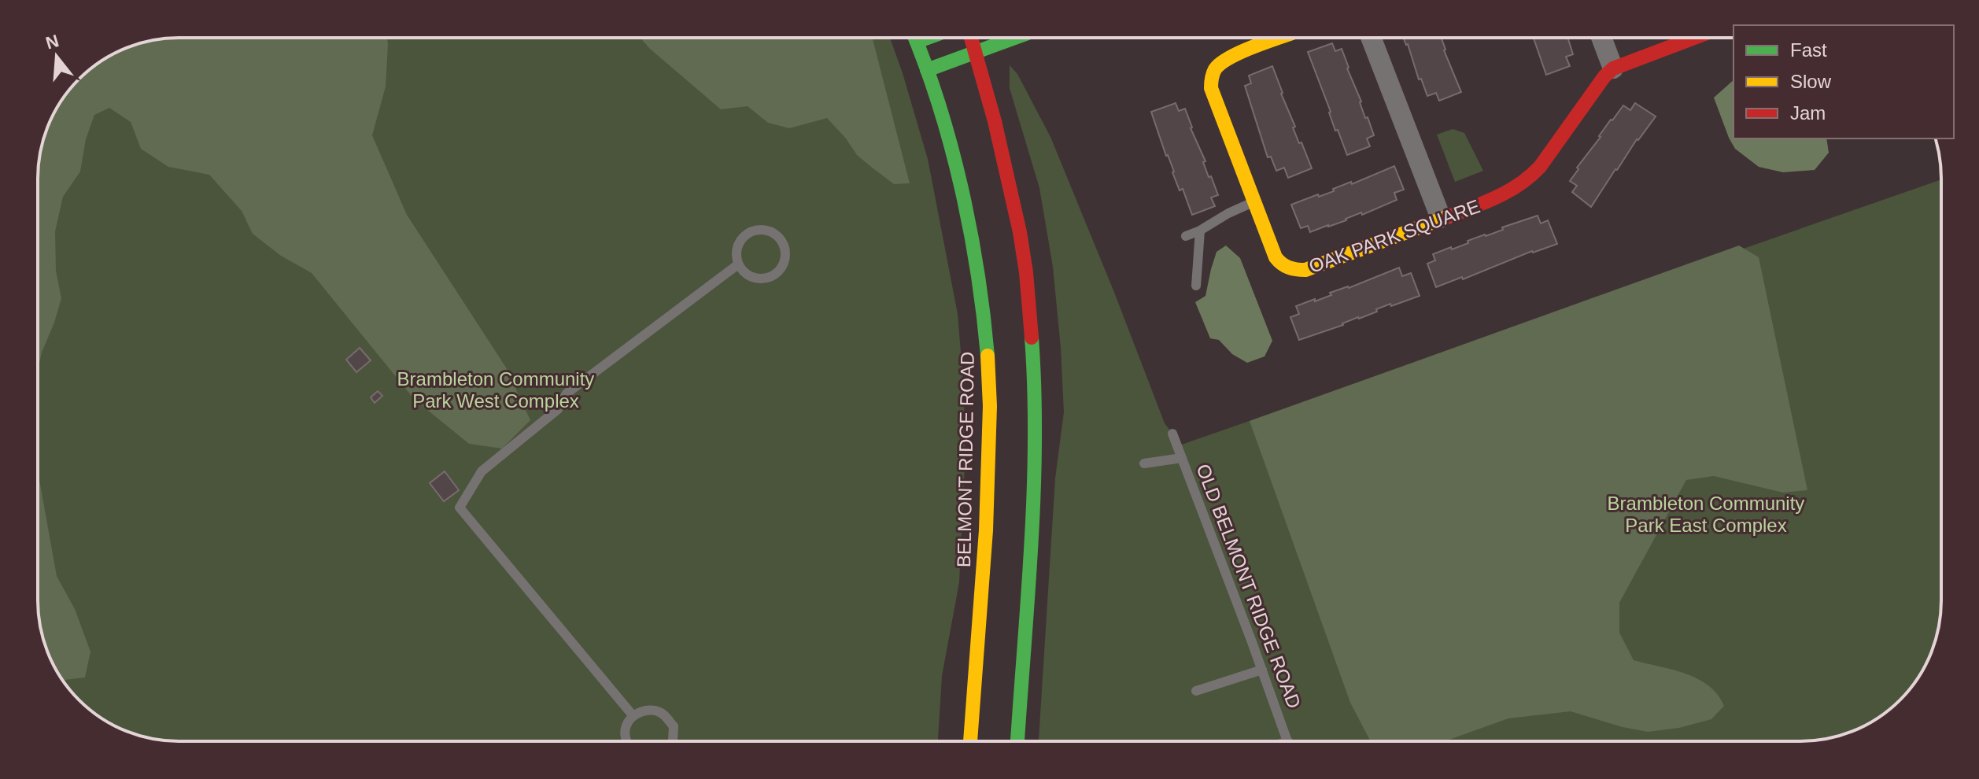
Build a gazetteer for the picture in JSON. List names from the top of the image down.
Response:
{
  "streets": {
    "main road": ["OAK PARK SQUARE", "BELMONT RIDGE ROAD"],
    "lane": ["OLD BELMONT RIDGE ROAD"]
  },
  "parks": ["Brambleton Community Park West Complex", "Brambleton Community Park East Complex"],
  "legend": ["Fast", "Slow", "Jam"],
  "north": "top"
}
